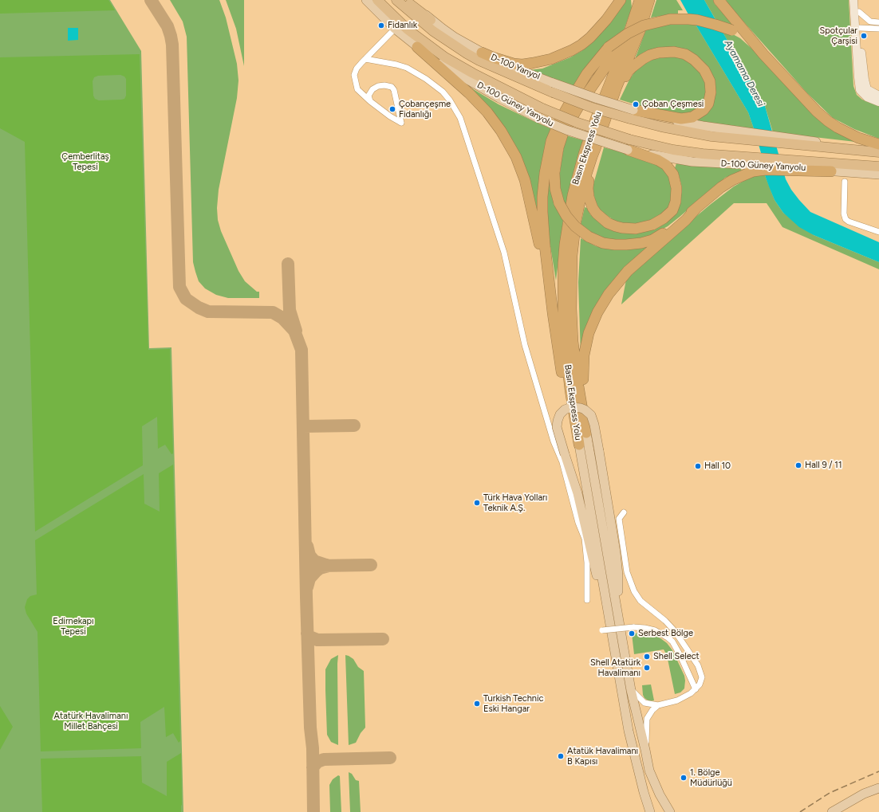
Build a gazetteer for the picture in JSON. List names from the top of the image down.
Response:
{
  "streets": {
    "highway": ["Basın Ekspress Yolu"],
    "main road": ["D-100 Yanyol", "D-100 Güney Yanyolu"]
  },
  "water": ["Ayamama Deresi"],
  "parks": ["Çemberlitaş Tepesi", "Edirnekapı Tepesi", "Atatürk Havalimanı Millet Bahçesi"],
  "places": [
    "Fidanlık",
    "Spotçular Çarşisi",
    "Çoban Çeşmesi",
    "Çobançeşme Fidanlığı",
    "Hall 9 / 11",
    "Hall 10",
    "Türk Hava Yolları Teknik A.Ş.",
    "Serbest Bölge",
    "Shell Select",
    "Shell Atatürk Havalimanı",
    "Turkish Technic Eski Hangar",
    "Atatük Havalimanı B Kapısı",
    "1. Bölge Müdürlüğü"
  ]
}
